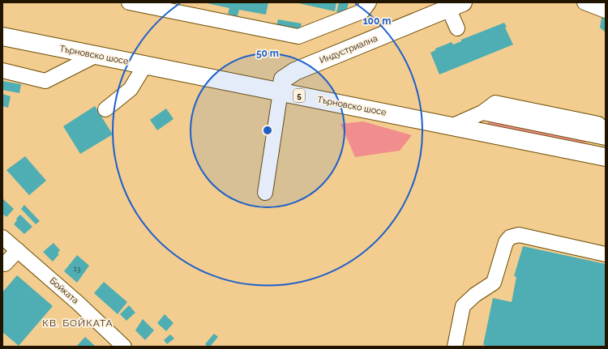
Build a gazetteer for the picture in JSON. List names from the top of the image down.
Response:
{
  "streets": {
    "main road": ["Индустриална", "Търновско шосе", "5"],
    "street": ["Бойката"]
  },
  "crossings": [
    ["Индустриална", "Търновско шосе"]
  ],
  "districts": ["КВ. БОЙКАТА"],
  "house_numbers": ["13"],
  "rings": ["100 m", "50 m"]
}
